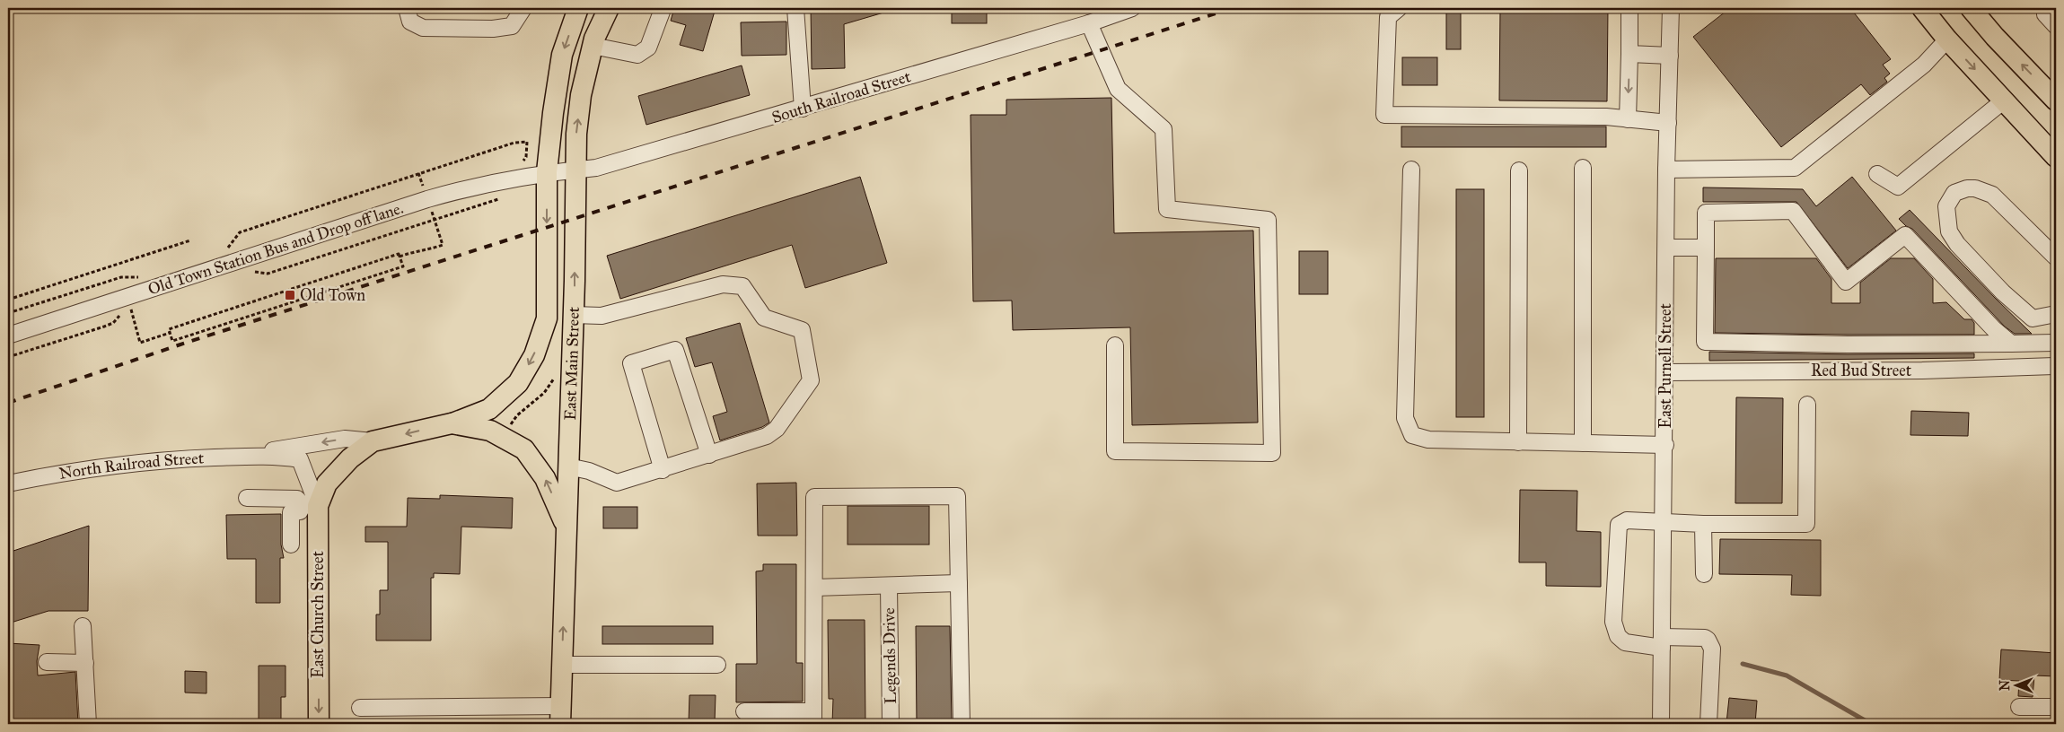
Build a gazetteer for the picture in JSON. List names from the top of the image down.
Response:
{
  "streets": {
    "main road": ["East Main Street", "North Railroad Street", "East Church Street"],
    "street": [
      "South Railroad Street",
      "Old Town Station Bus and Drop off lane.",
      "East Purnell Street",
      "Red Bud Street",
      "Legends Drive"
    ]
  },
  "crossings": [
    ["South Railroad Street", "Old Town Station Bus and Drop off lane."],
    ["South Railroad Street", "East Main Street"],
    ["Old Town Station Bus and Drop off lane.", "East Main Street"],
    ["East Main Street", "North Railroad Street"],
    ["East Purnell Street", "Red Bud Street"],
    ["North Railroad Street", "East Church Street"]
  ],
  "one_way": ["North Railroad Street", "East Church Street"],
  "places": {
    "transit": ["Old Town"]
  },
  "north": "left"
}
